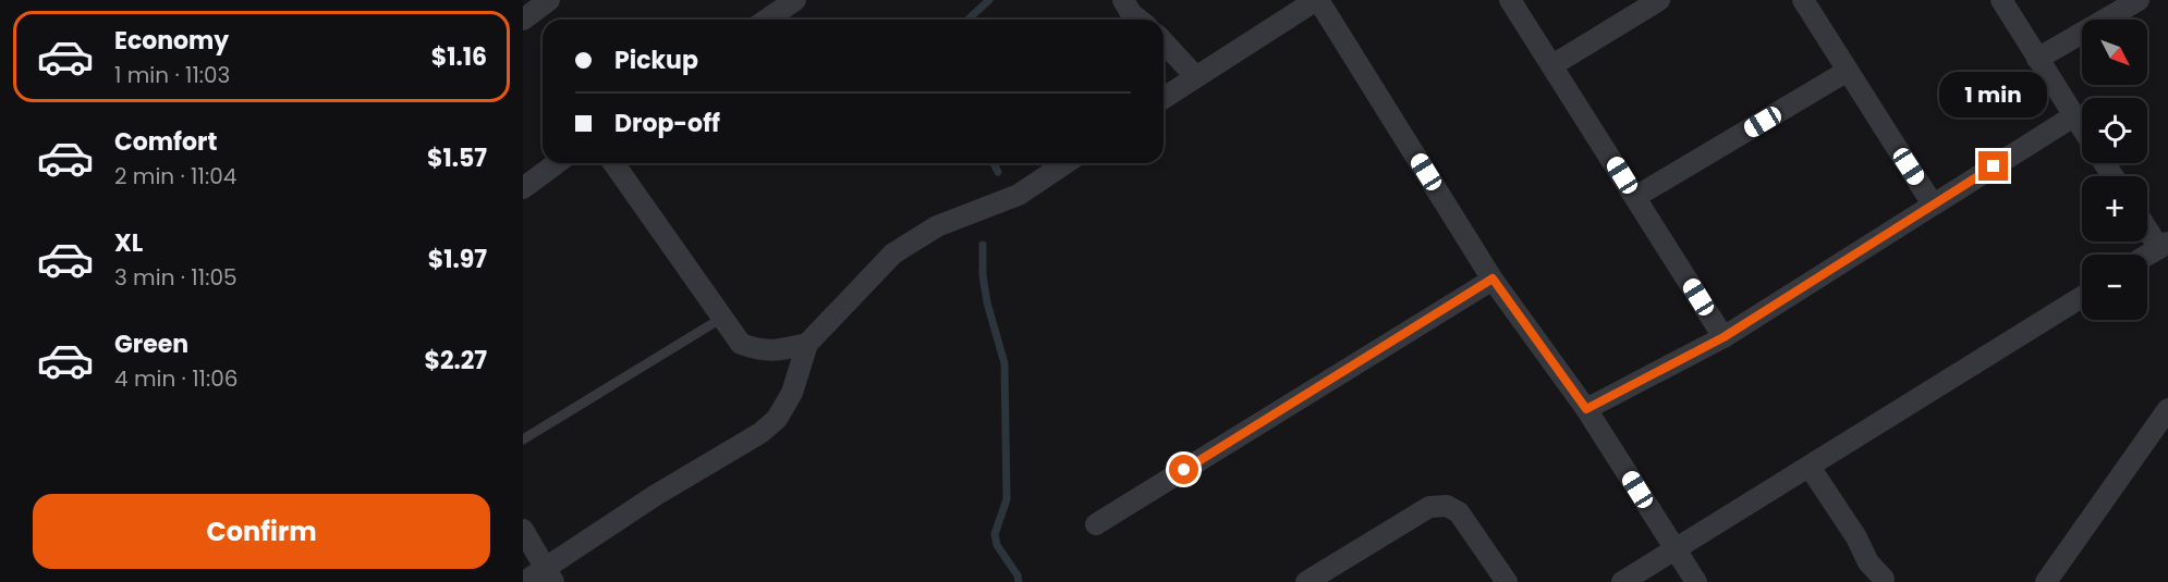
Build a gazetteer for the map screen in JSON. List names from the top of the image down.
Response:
{
  "north": "bottom right",
  "page": {
    "list": [
      {
        "name": "Economy",
        "note": "1 min · 11:03",
        "value": "$1.16"
      },
      {
        "name": "Comfort",
        "note": "2 min · 11:04",
        "value": "$1.57"
      },
      {
        "name": "XL",
        "note": "3 min · 11:05",
        "value": "$1.97"
      },
      {
        "name": "Green",
        "note": "4 min · 11:06",
        "value": "$2.27"
      }
    ],
    "map_buttons": ["+", "−"],
    "banner": ["Pickup", "Drop-off"],
    "bubble": "1 min",
    "buttons": "Confirm"
  }
}
